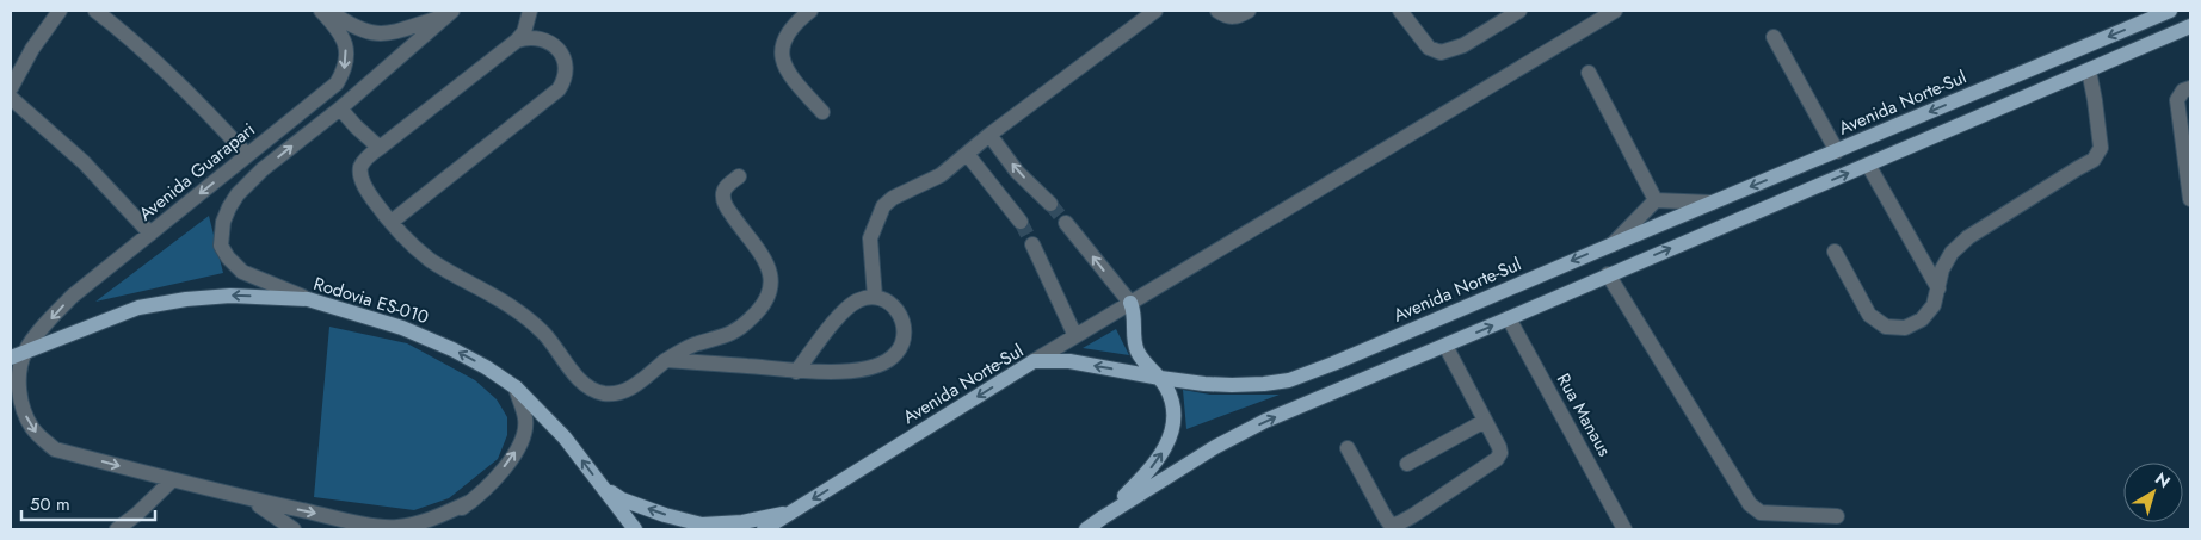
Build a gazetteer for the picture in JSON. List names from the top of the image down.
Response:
{
  "streets": {
    "main road": ["Avenida Norte-Sul", "Rodovia ES-010"],
    "street": ["Avenida Guarapari", "Rua Manaus"]
  },
  "crossings": [
    ["Avenida Guarapari", "Rodovia ES-010"]
  ],
  "one_way": ["Rodovia ES-010"],
  "scale_bar": "50 m",
  "north": "top right"
}
